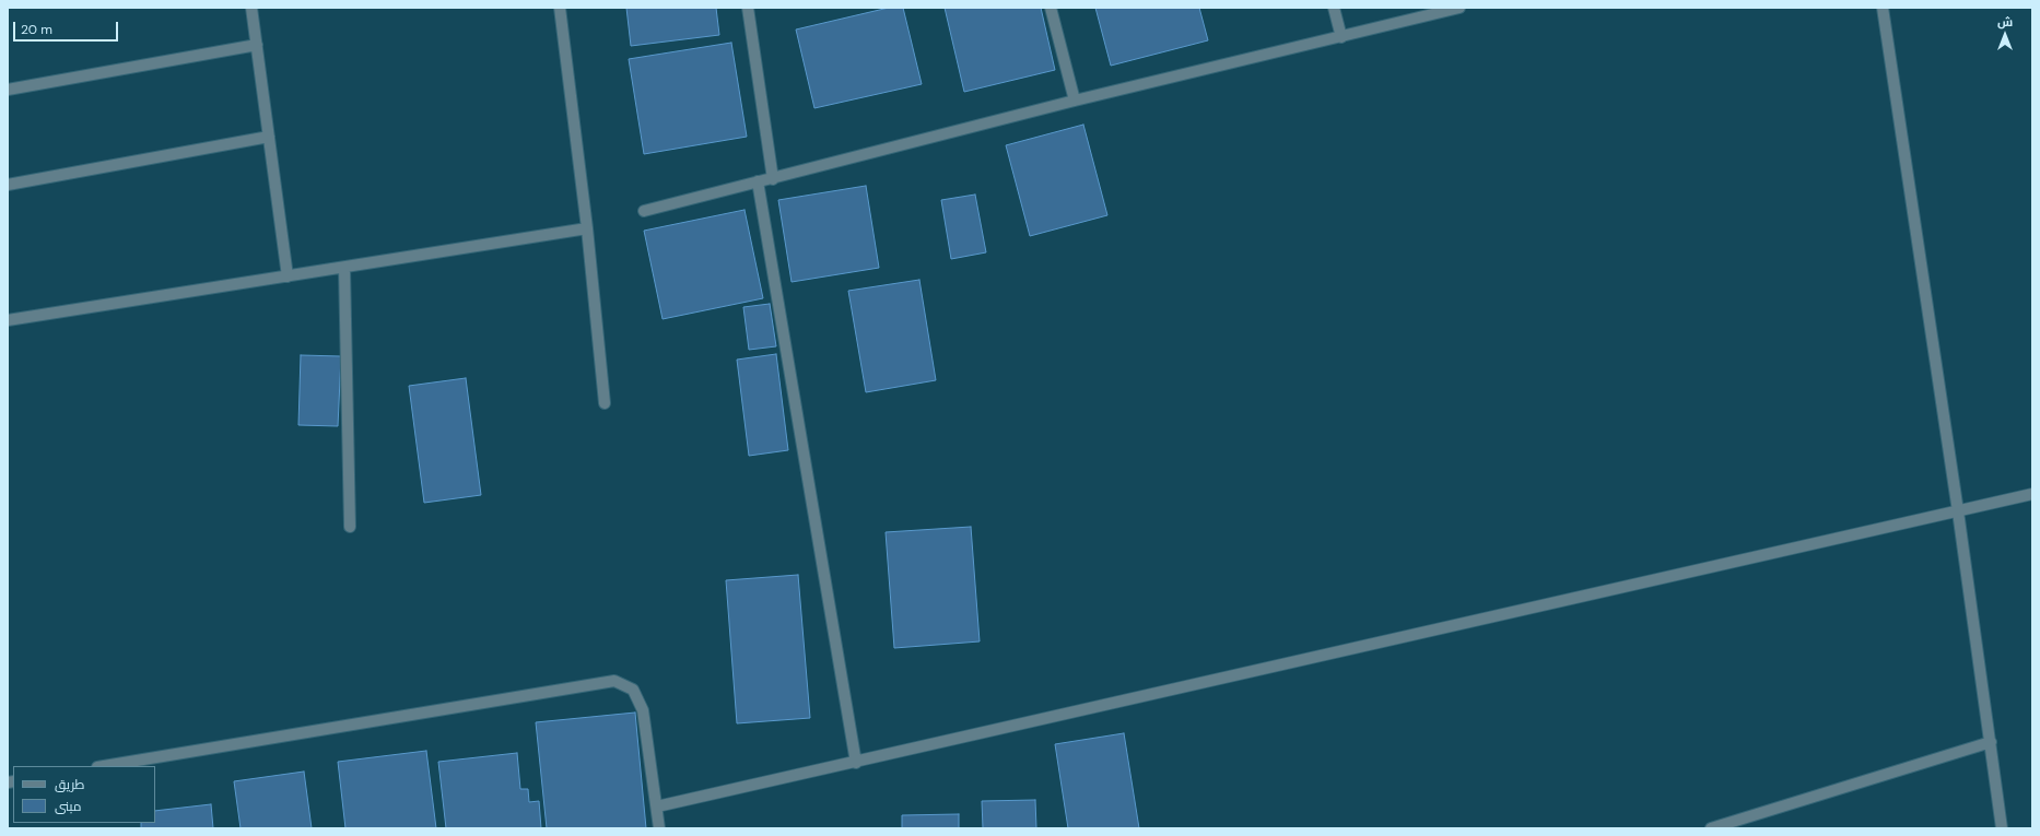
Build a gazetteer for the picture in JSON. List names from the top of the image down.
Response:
{
  "legend": ["طريق", "مبنى"],
  "scale_bar": "20 m",
  "north": "top"
}
